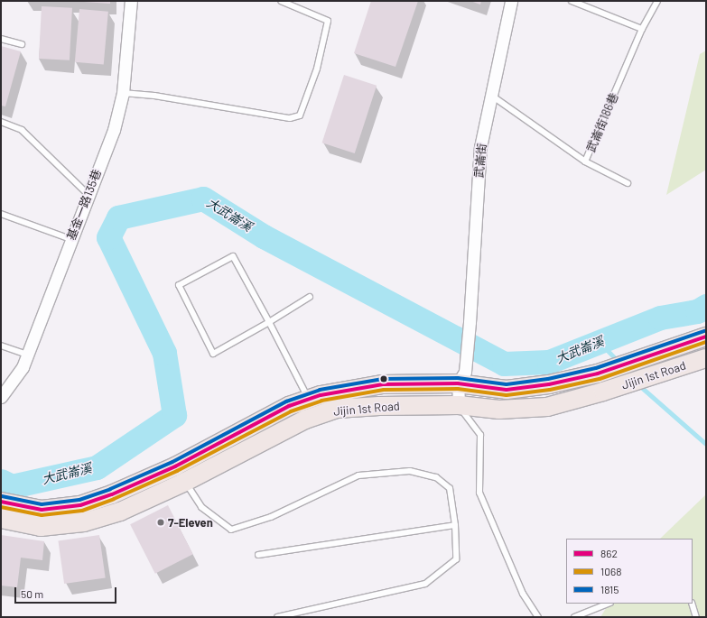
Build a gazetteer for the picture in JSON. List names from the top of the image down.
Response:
{
  "streets": {
    "main road": ["Jijin 1st Road"],
    "street": ["武崙街", "基金一路135巷"],
    "lane": ["武崙街186巷"]
  },
  "crossings": [
    ["武崙街186巷", "武崙街"],
    ["武崙街", "Jijin 1st Road"]
  ],
  "water": ["大武崙溪"],
  "places": ["7-Eleven"],
  "lines": ["transit line 1815", "transit line 862", "transit line 1068"],
  "legend": ["862", "1068", "1815"],
  "scale_bar": "50 m"
}
